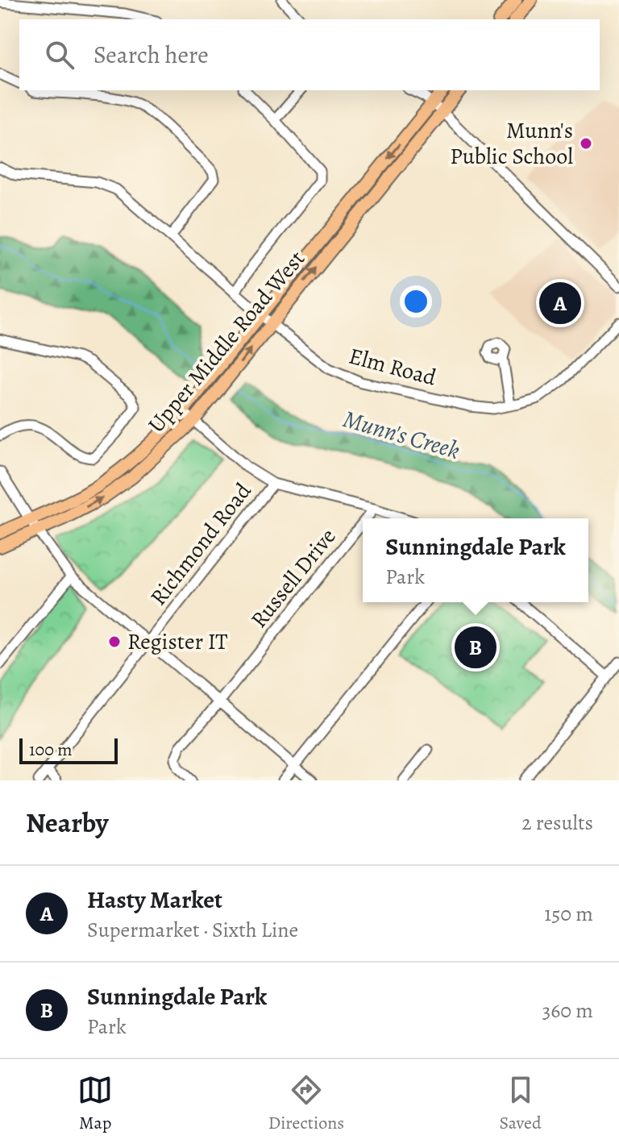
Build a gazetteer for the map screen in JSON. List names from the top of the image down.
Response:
{
  "streets": {
    "main road": ["Upper Middle Road West"],
    "street": ["Elm Road", "Richmond Road", "Russell Drive"]
  },
  "crossings": [
    ["Upper Middle Road West", "Elm Road"]
  ],
  "water": ["Munn's Creek"],
  "places": ["Munn's Public School", "Register IT"],
  "scale_bar": "100 m",
  "page": {
    "search": "Search here",
    "pins": ["A", "B"],
    "popup": ["Sunningdale Park", "Park"],
    "scale": "100 m",
    "heading": ["Nearby", "2 results"],
    "list": [
      {
        "mark": "A",
        "name": "Hasty Market",
        "note": "Supermarket · Sixth Line",
        "value": "150 m"
      },
      {
        "mark": "B",
        "name": "Sunningdale Park",
        "note": "Park",
        "value": "360 m"
      }
    ],
    "nav": ["Map", "Directions", "Saved"]
  }
}
